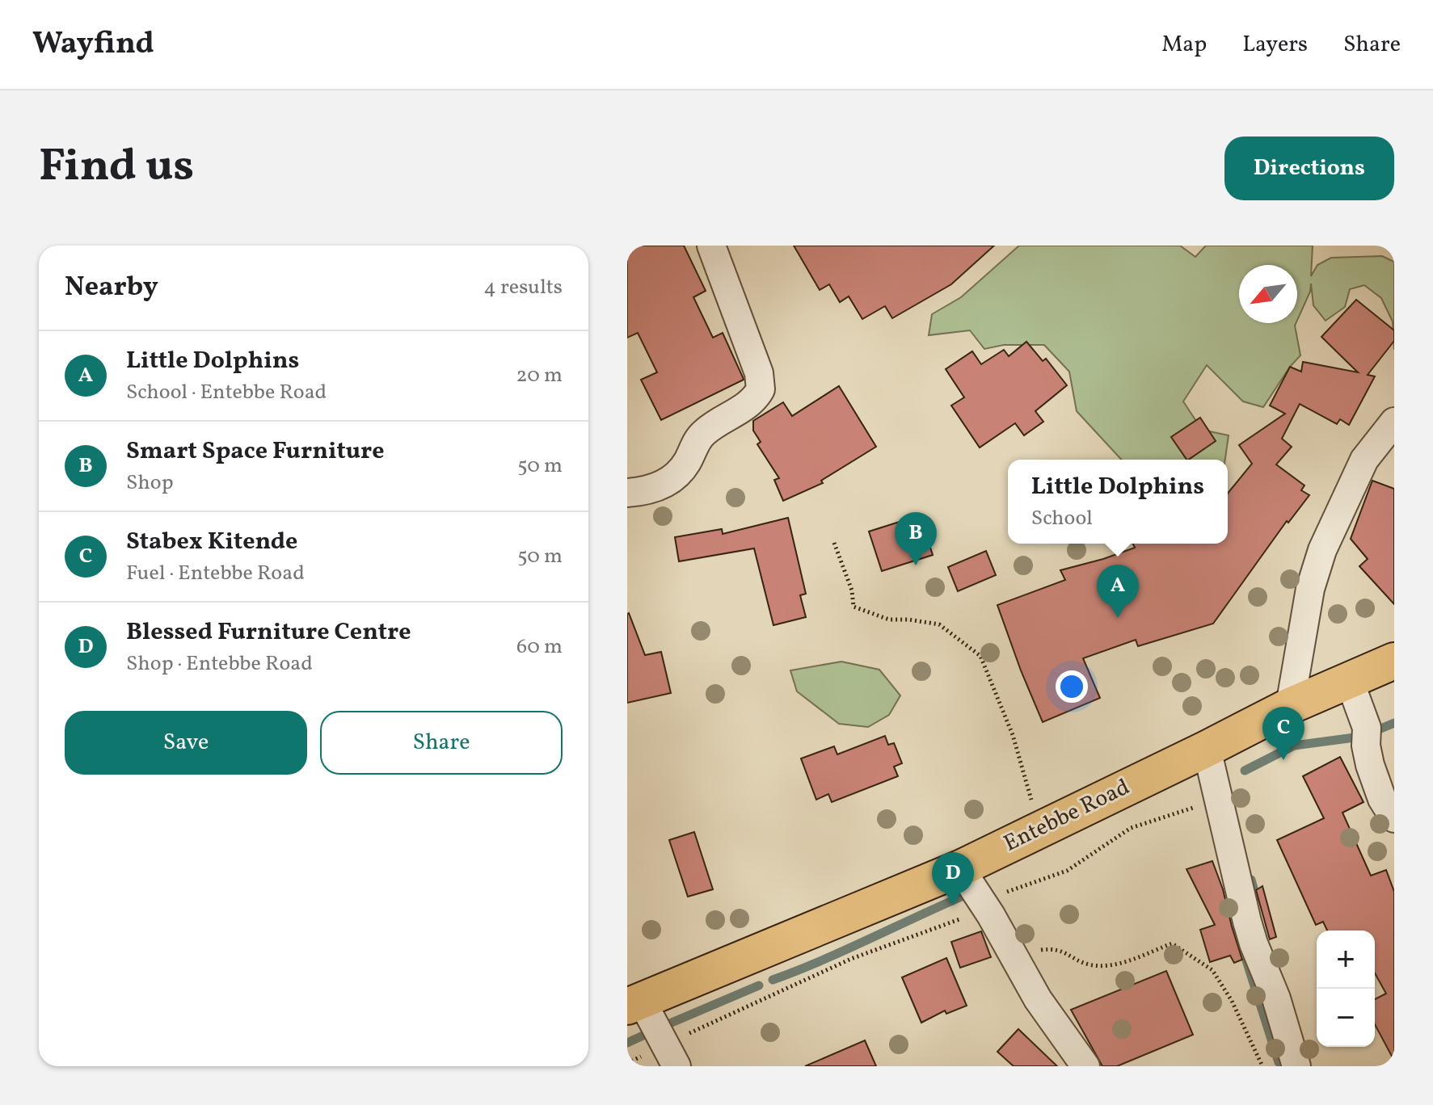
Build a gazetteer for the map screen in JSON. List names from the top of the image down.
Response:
{
  "streets": {
    "main road": ["Entebbe Road"]
  },
  "north": "bottom left",
  "page": {
    "header": "Wayfind",
    "nav": ["Map", "Layers", "Share"],
    "title": "Find us",
    "buttons": [
      "Directions",
      ["Save", "Share"]
    ],
    "heading": ["Nearby", "4 results"],
    "list": [
      {
        "mark": "A",
        "name": "Little Dolphins",
        "note": "School · Entebbe Road",
        "value": "20 m"
      },
      {
        "mark": "B",
        "name": "Smart Space Furniture",
        "note": "Shop",
        "value": "50 m"
      },
      {
        "mark": "C",
        "name": "Stabex Kitende",
        "note": "Fuel · Entebbe Road",
        "value": "50 m"
      },
      {
        "mark": "D",
        "name": "Blessed Furniture Centre",
        "note": "Shop · Entebbe Road",
        "value": "60 m"
      }
    ],
    "popup": ["Little Dolphins", "School"],
    "pins": [
      "B",
      "A",
      "C",
      "D"
    ],
    "map_buttons": ["+", "−"]
  }
}
